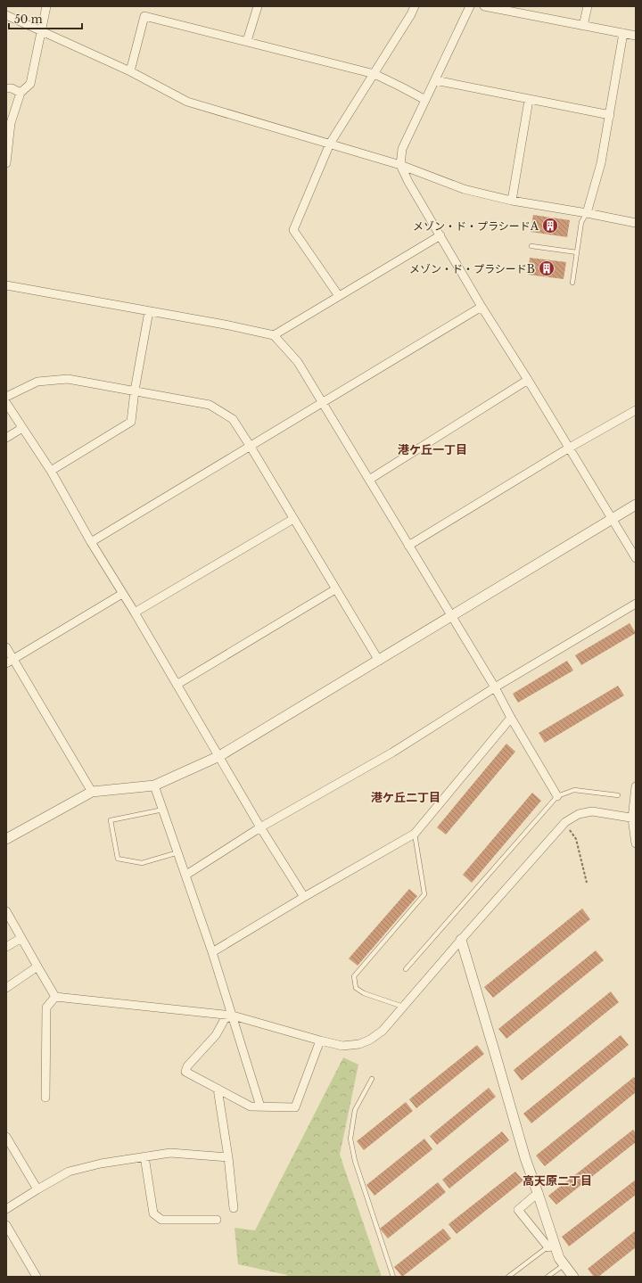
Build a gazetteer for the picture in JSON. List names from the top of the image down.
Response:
{
  "districts": ["港ケ丘一丁目", "港ケ丘二丁目", "高天原二丁目"],
  "places": {
    "building": ["メゾン・ド・プラシードA", "メゾン・ド・プラシードB"]
  },
  "scale_bar": "50 m"
}
